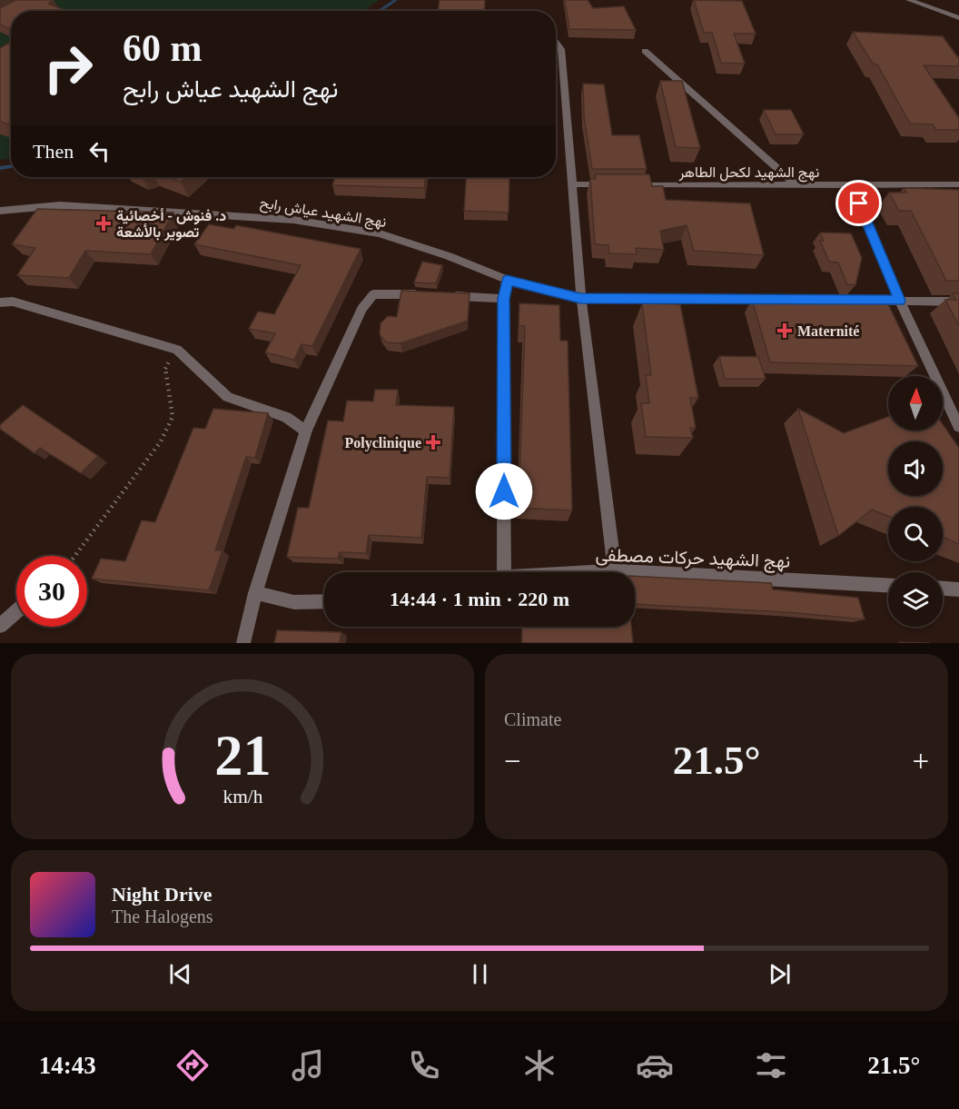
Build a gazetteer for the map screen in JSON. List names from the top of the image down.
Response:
{
  "streets": {
    "street": ["نهج الشهيد لكحل الطاهر", "نهج الشهيد عياش رابح", "نهج الشهيد حركات مصطفى"]
  },
  "places": {
    "health": ["د. فنوش - أخصائية تصوير بالأشعة", "Maternité", "Polyclinique"]
  },
  "north": "top",
  "page": {
    "turn": ["60 m", "نهج الشهيد عياش رابح"],
    "then": "Then",
    "limit": "30",
    "trip": "14:44 · 1 min · 220 m",
    "tile": "Climate",
    "heat": ["−", "21.5°", "+"],
    "song": ["Night Drive", "The Halogens"],
    "tabs": ["14:43", "21.5°"],
    "gauge": ["21", "km/h"]
  }
}
